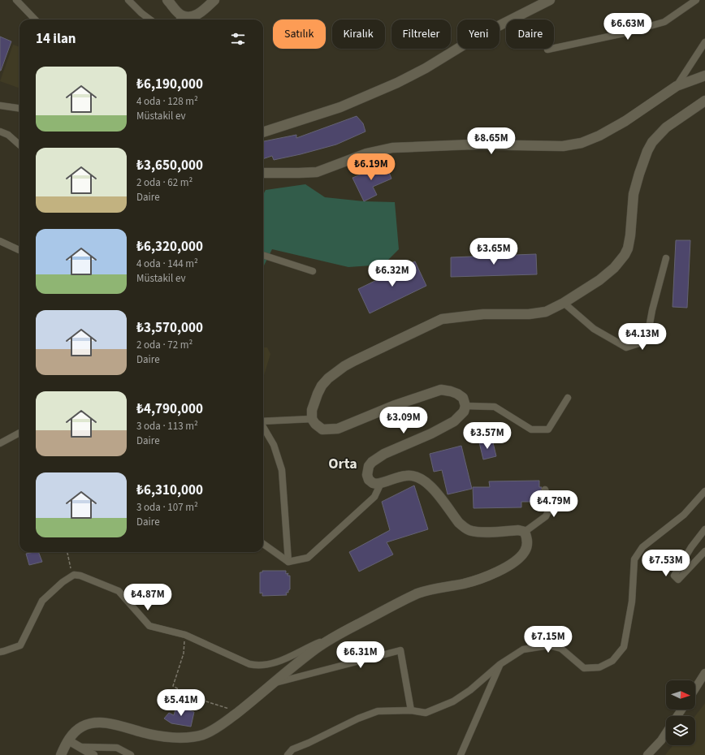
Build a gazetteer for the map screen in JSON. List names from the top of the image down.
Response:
{
  "districts": ["Orta"],
  "north": "right",
  "page": {
    "price": [
      "₺6.63M",
      "₺8.65M",
      "₺6.19M",
      "₺3.65M",
      "₺6.32M",
      "₺4.13M",
      "₺3.09M",
      "₺3.57M",
      "₺4.79M",
      "₺7.53M",
      "₺4.87M",
      "₺7.15M",
      "₺6.31M",
      "₺5.41M"
    ],
    "chip": [
      "Satılık",
      "Kiralık",
      "Filtreler",
      "Yeni",
      "Daire"
    ],
    "heading": "14 ilan",
    "list": [
      {
        "name": "₺6,190,000",
        "note": "4 oda · 128 m² · Müstakil ev"
      },
      {
        "name": "₺3,650,000",
        "note": "2 oda · 62 m² · Daire"
      },
      {
        "name": "₺6,320,000",
        "note": "4 oda · 144 m² · Müstakil ev"
      },
      {
        "name": "₺3,570,000",
        "note": "2 oda · 72 m² · Daire"
      },
      {
        "name": "₺4,790,000",
        "note": "3 oda · 113 m² · Daire"
      },
      {
        "name": "₺6,310,000",
        "note": "3 oda · 107 m² · Daire"
      }
    ]
  }
}
